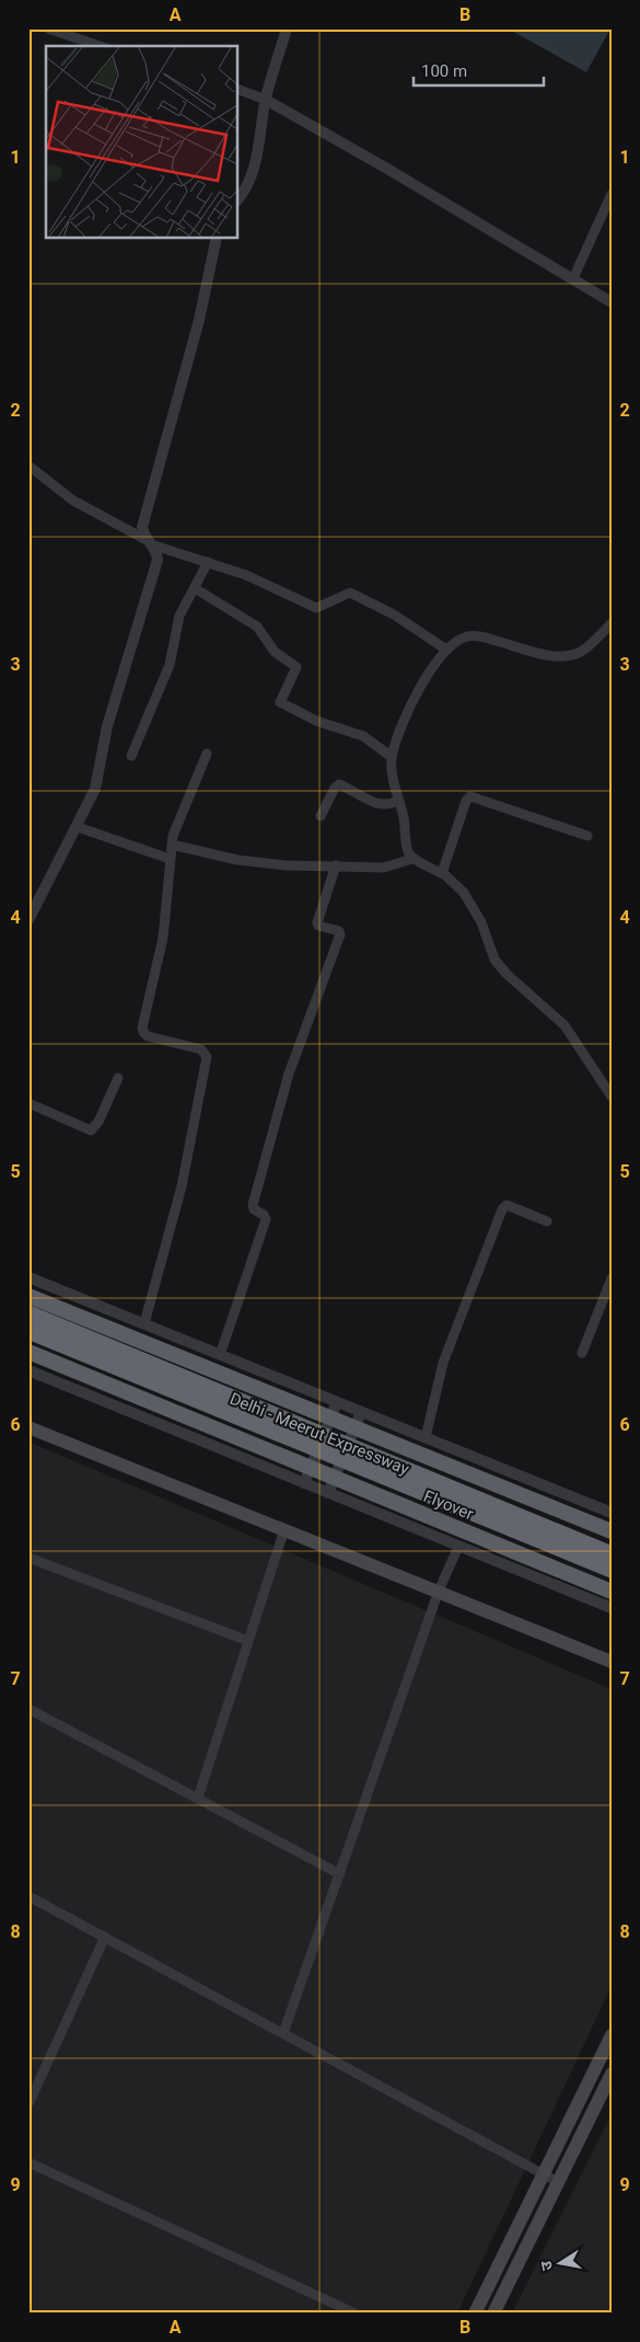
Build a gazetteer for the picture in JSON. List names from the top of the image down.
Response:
{
  "streets": {
    "highway": ["Delhi - Meerut Expressway", "Flyover"]
  },
  "scale_bar": "100 m",
  "north": "left",
  "grid": {
    "columns": ["A", "B"],
    "rows": [
      "1",
      "2",
      "3",
      "4",
      "5",
      "6",
      "7",
      "8",
      "9"
    ]
  }
}
